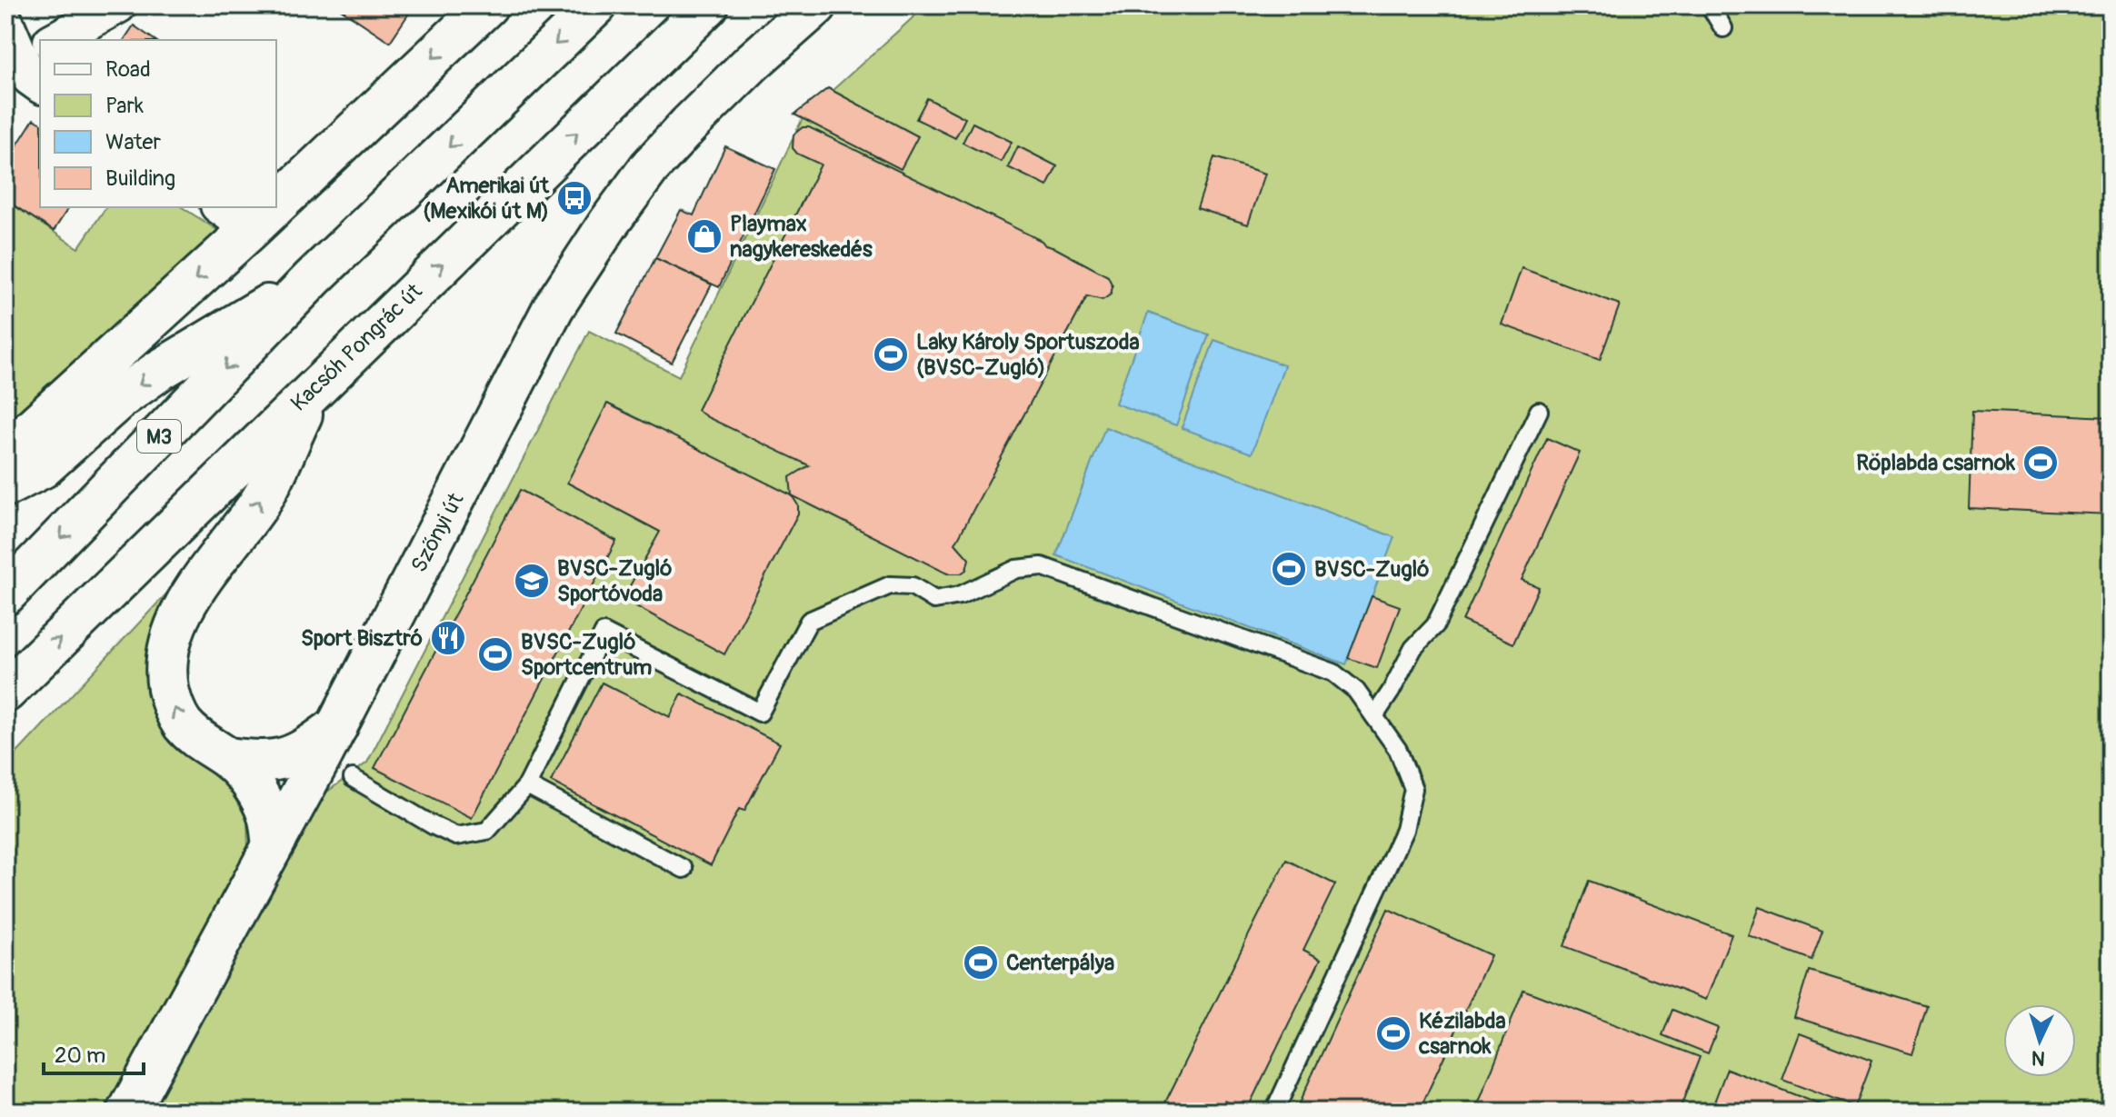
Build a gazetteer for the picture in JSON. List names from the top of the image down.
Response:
{
  "streets": {
    "main road": ["Kacsóh Pongrác út", "M3", "Szőnyi út"]
  },
  "places": {
    "bus stop": ["Amerikai út (Mexikói út M)"],
    "shop": ["Playmax nagykereskedés"],
    "sports": [
      "Laky Károly Sportuszoda (BVSC-Zugló)",
      "Röplabda csarnok",
      "BVSC-Zugló",
      "BVSC-Zugló Sportcentrum",
      "Centerpálya",
      "Kézilabda csarnok"
    ],
    "school or university": ["BVSC-Zugló Sportóvoda"],
    "restaurant": ["Sport Bisztró"]
  },
  "legend": [
    "Road",
    "Park",
    "Water",
    "Building"
  ],
  "scale_bar": "20 m",
  "north": "bottom"
}
